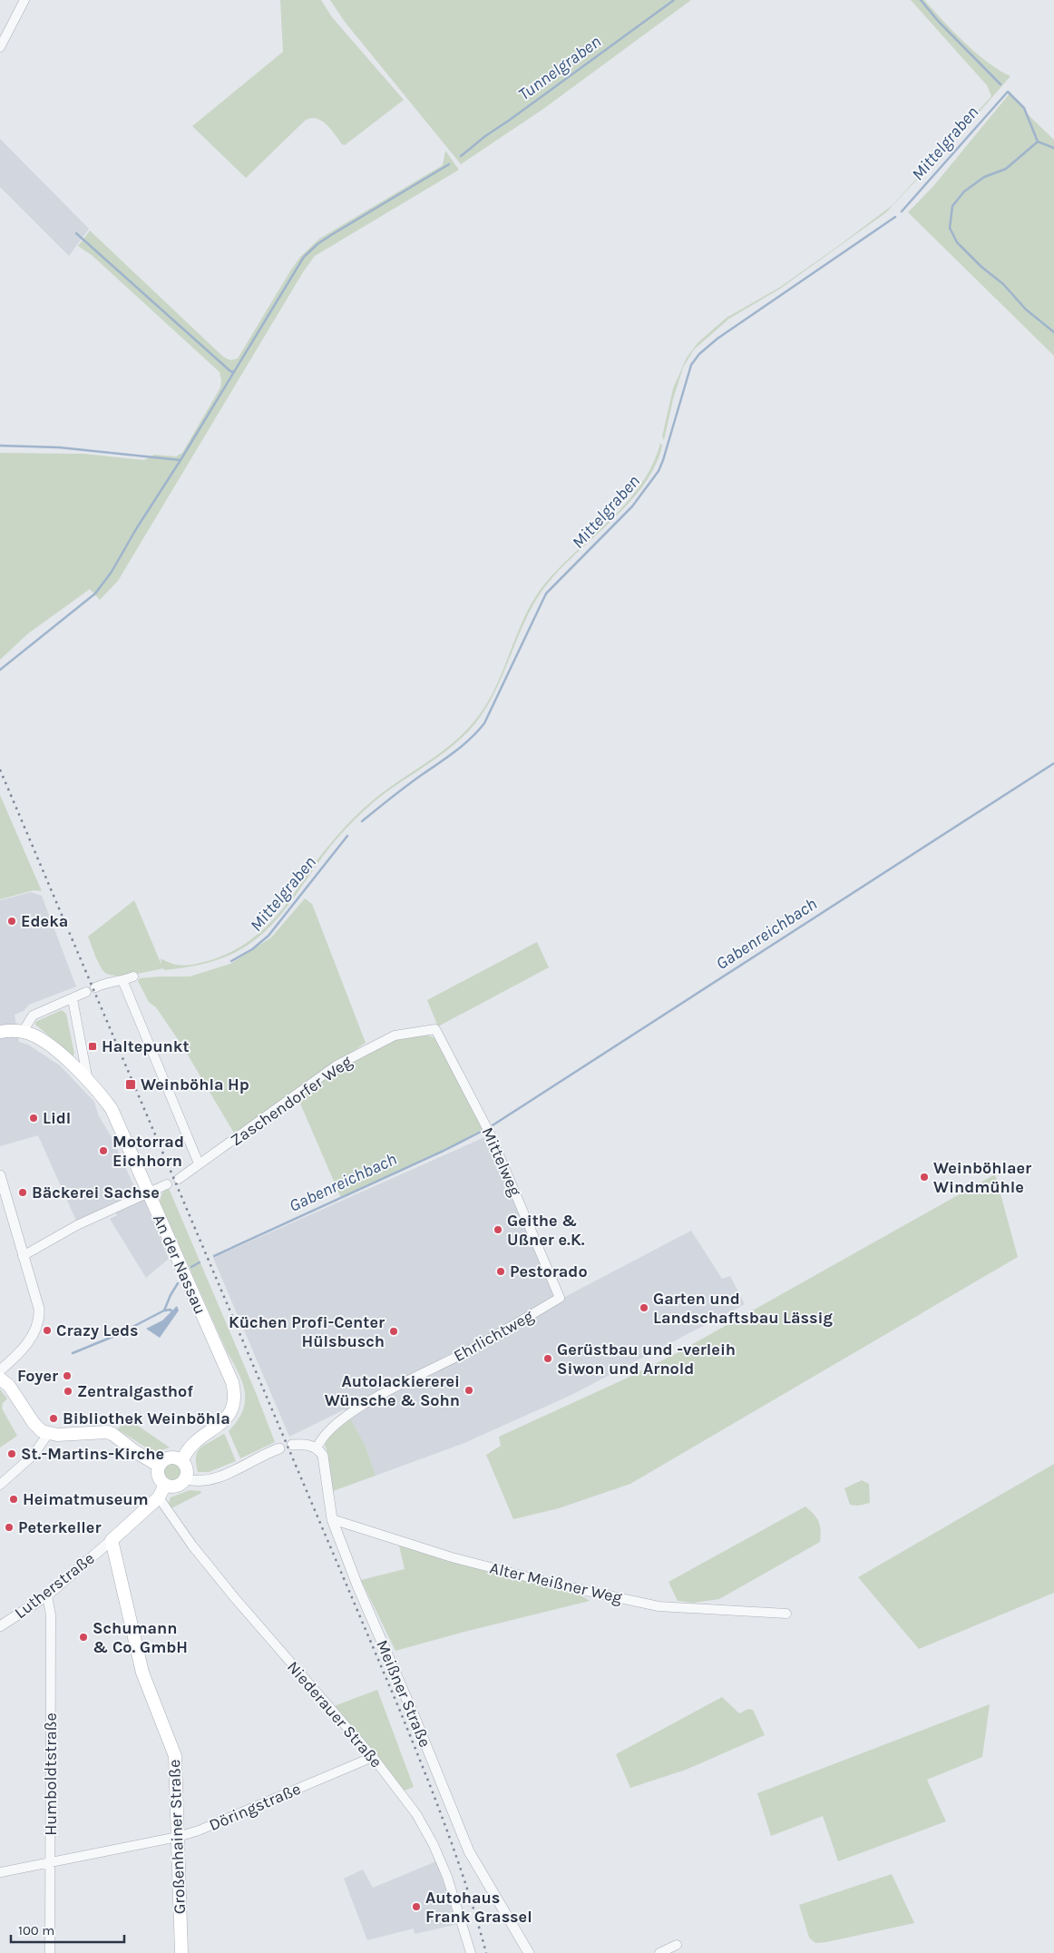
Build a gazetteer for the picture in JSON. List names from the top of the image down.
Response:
{
  "streets": {
    "main road": ["An der Nassau", "Lutherstraße", "Großenhainer Straße"],
    "street": [
      "Zaschendorfer Weg",
      "Mittelweg",
      "Ehrlichtweg",
      "Alter Meißner Weg",
      "Meißner Straße",
      "Niederauer Straße",
      "Humboldtstraße",
      "Döringstraße"
    ]
  },
  "crossings": [
    ["Zaschendorfer Weg", "Mittelweg"],
    ["Mittelweg", "Ehrlichtweg"],
    ["An der Nassau", "Lutherstraße"],
    ["Ehrlichtweg", "Meißner Straße"],
    ["Alter Meißner Weg", "Meißner Straße"],
    ["Lutherstraße", "Niederauer Straße"],
    ["Lutherstraße", "Humboldtstraße"],
    ["Lutherstraße", "Großenhainer Straße"],
    ["Niederauer Straße", "Döringstraße"],
    ["Humboldtstraße", "Döringstraße"],
    ["Döringstraße", "Großenhainer Straße"]
  ],
  "water": ["Tunnelgraben", "Mittelgraben", "Gabenreichbach"],
  "places": {
    "other": [
      "Edeka",
      "Lidl",
      "Motorrad Eichhorn",
      "Weinböhlaer Windmühle",
      "Bäckerei Sachse",
      "Geithe & Ußner e.K.",
      "Pestorado",
      "Garten und Landschaftsbau Lässig",
      "Crazy Leds",
      "Küchen Profi-Center Hülsbusch",
      "Gerüstbau und -verleih Siwon und Arnold",
      "Foyer",
      "Autolackiererei Wünsche & Sohn",
      "Zentralgasthof",
      "Bibliothek Weinböhla",
      "St.-Martins-Kirche",
      "Heimatmuseum",
      "Peterkeller",
      "Schumann & Co. GmbH",
      "Autohaus Frank Grassel"
    ],
    "transit": ["Haltepunkt", "Weinböhla Hp"]
  },
  "scale_bar": "100 m"
}
